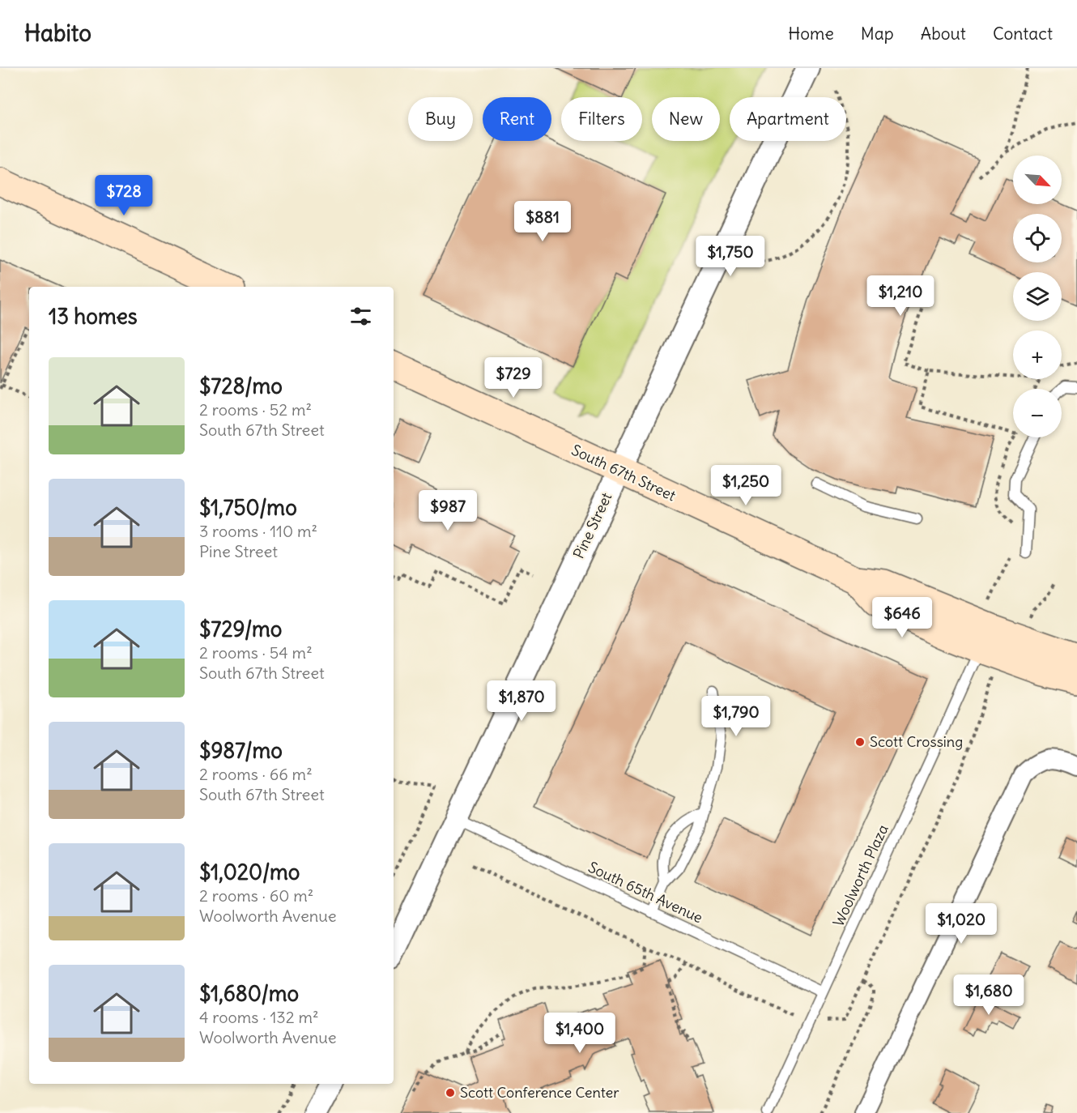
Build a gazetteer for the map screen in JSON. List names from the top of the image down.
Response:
{
  "streets": {
    "main road": ["South 67th Street"],
    "street": ["Pine Street"],
    "lane": ["Woolworth Plaza", "South 65th Avenue"]
  },
  "crossings": [
    ["South 67th Street", "Pine Street"],
    ["South 67th Street", "Woolworth Plaza"],
    ["Pine Street", "South 65th Avenue"],
    ["Woolworth Plaza", "South 65th Avenue"]
  ],
  "places": ["Scott Crossing", "Scott Conference Center"],
  "north": "bottom right",
  "page": {
    "header": "Habito",
    "nav": [
      "Home",
      "Map",
      "About",
      "Contact"
    ],
    "chip": [
      "Buy",
      "Rent",
      "Filters",
      "New",
      "Apartment"
    ],
    "map_buttons": ["+", "−"],
    "price": [
      "$728",
      "$881",
      "$1,750",
      "$1,210",
      "$729",
      "$1,250",
      "$987",
      "$646",
      "$1,870",
      "$1,790",
      "$1,020",
      "$1,680",
      "$1,400"
    ],
    "heading": "13 homes",
    "list": [
      {
        "name": "$728/mo",
        "note": "2 rooms · 52 m² · South 67th Street"
      },
      {
        "name": "$1,750/mo",
        "note": "3 rooms · 110 m² · Pine Street"
      },
      {
        "name": "$729/mo",
        "note": "2 rooms · 54 m² · South 67th Street"
      },
      {
        "name": "$987/mo",
        "note": "2 rooms · 66 m² · South 67th Street"
      },
      {
        "name": "$1,020/mo",
        "note": "2 rooms · 60 m² · Woolworth Avenue"
      },
      {
        "name": "$1,680/mo",
        "note": "4 rooms · 132 m² · Woolworth Avenue"
      }
    ]
  }
}
